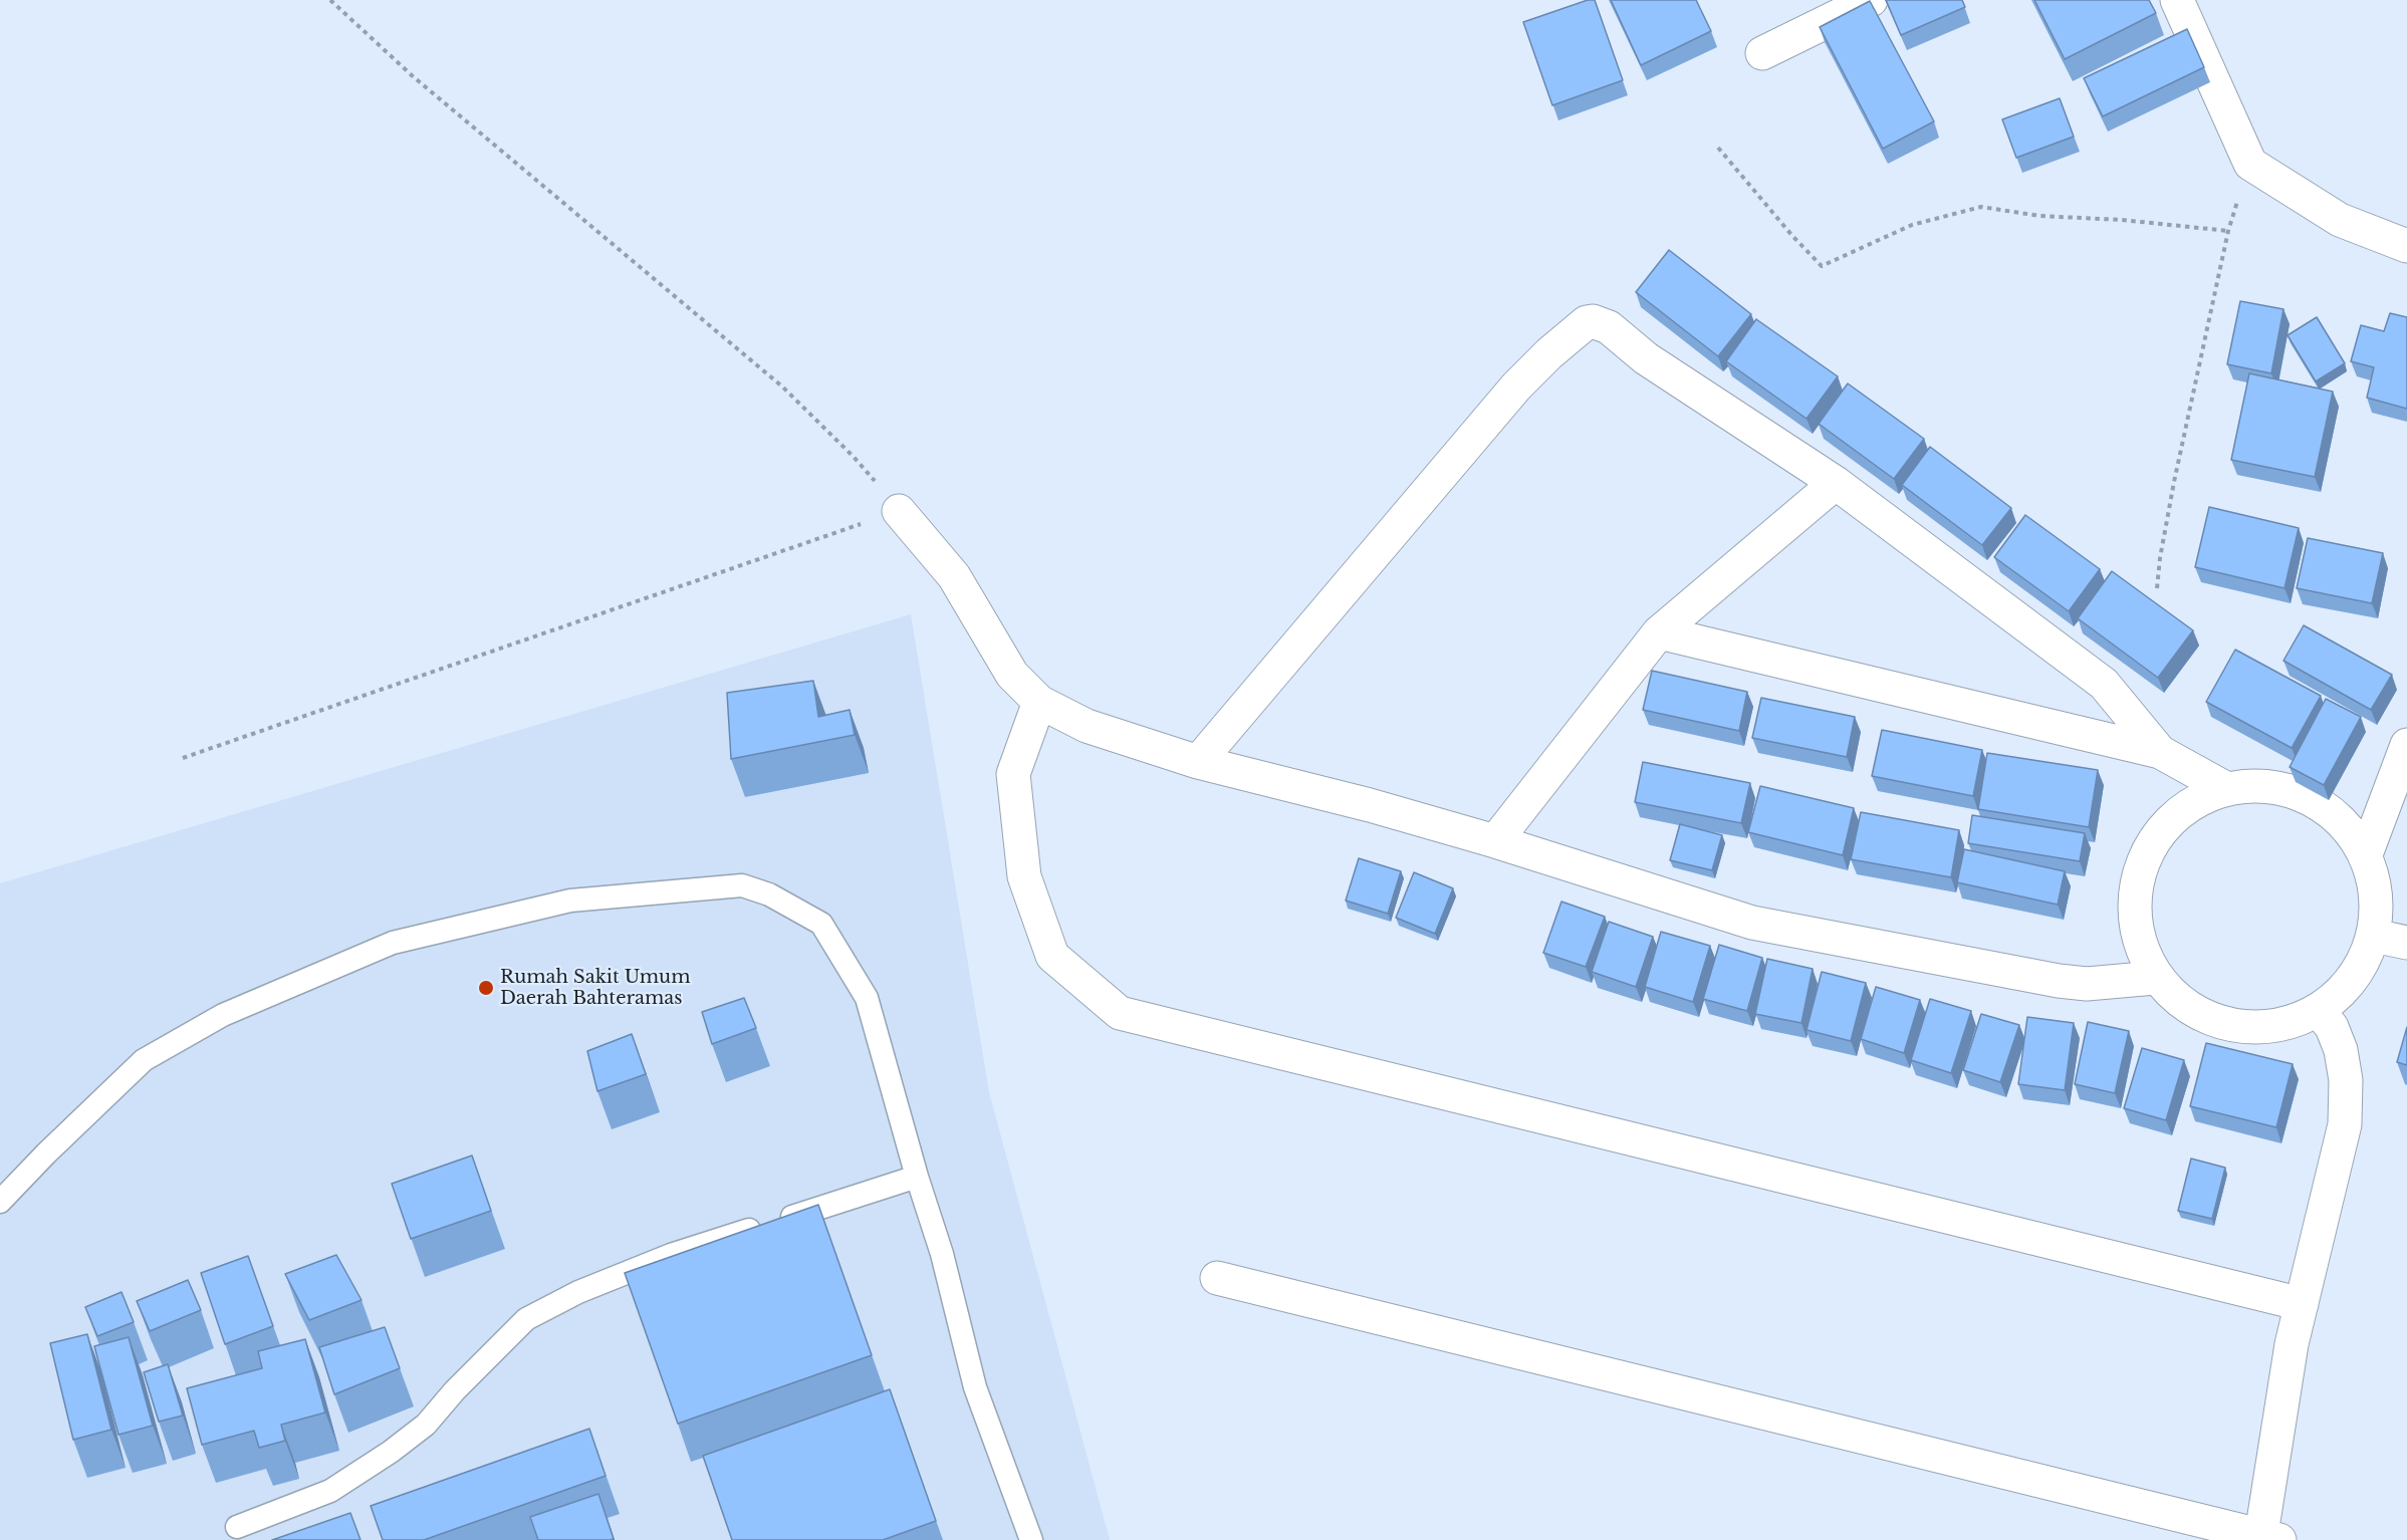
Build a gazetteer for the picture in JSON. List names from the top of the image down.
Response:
{
  "places": ["Rumah Sakit Umum Daerah Bahteramas"]
}
